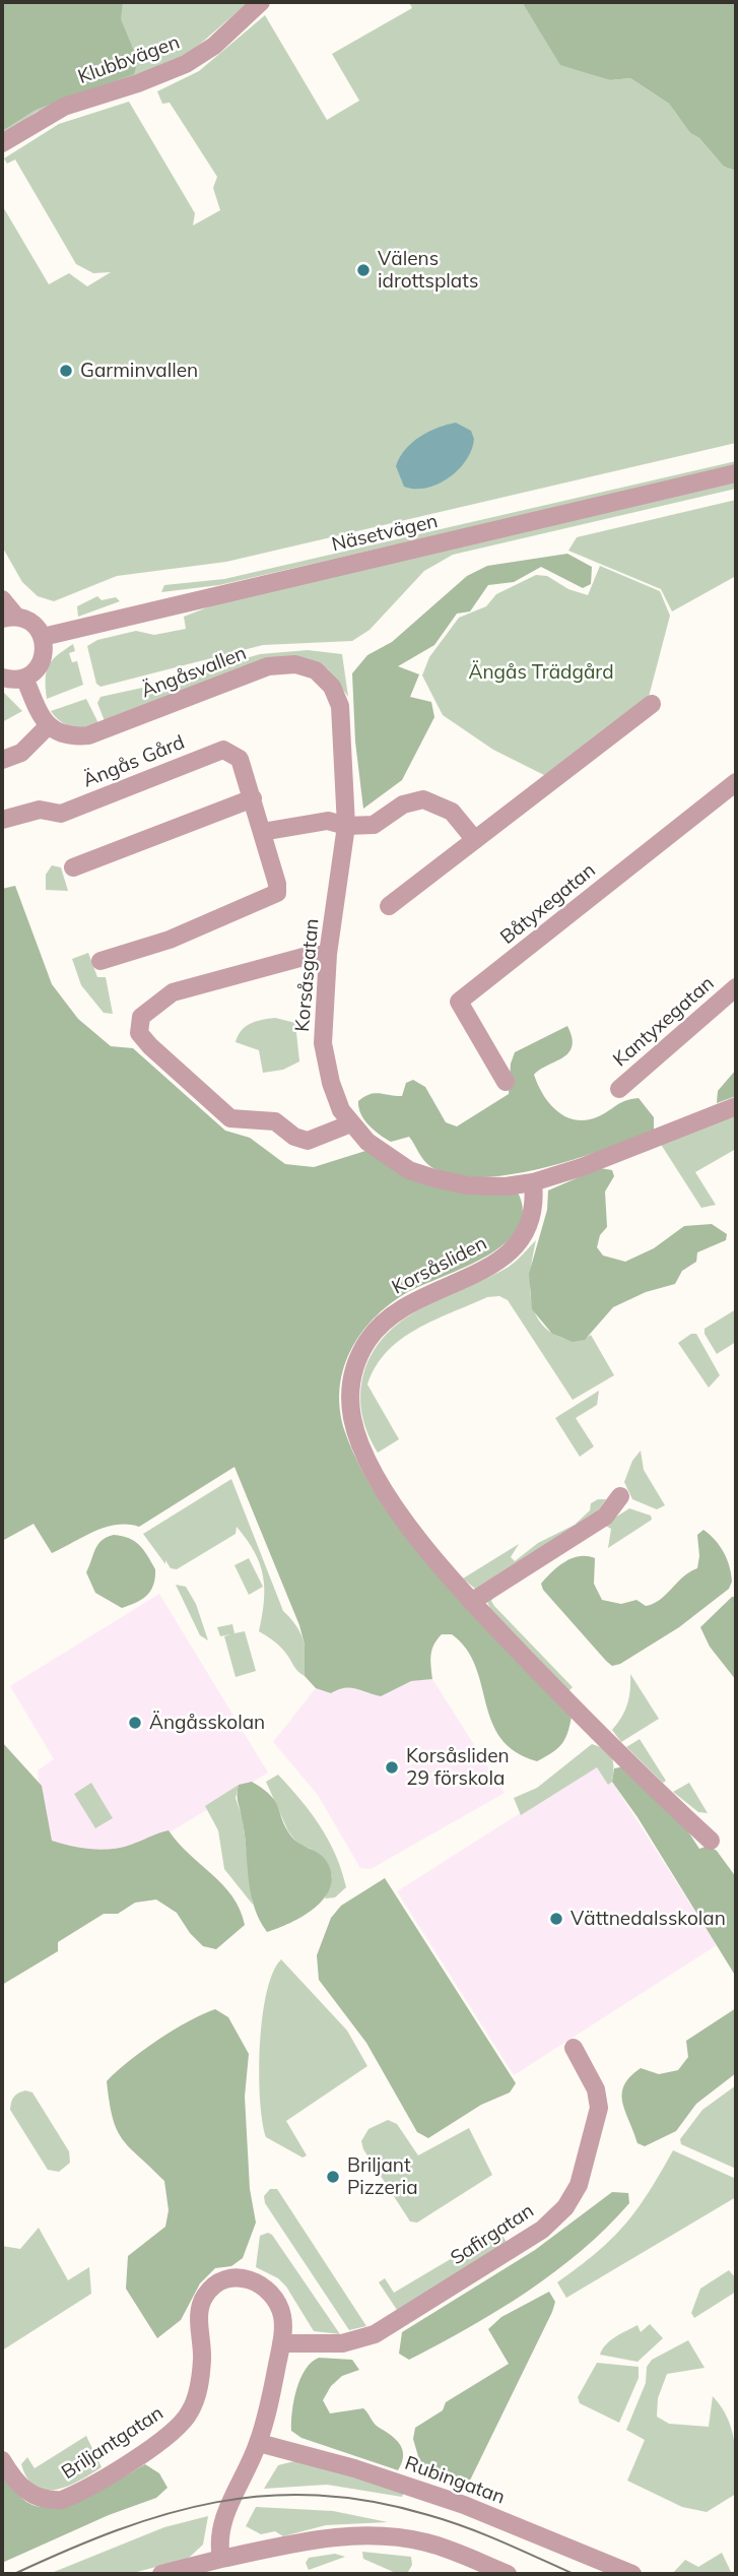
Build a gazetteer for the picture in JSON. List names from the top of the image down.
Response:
{
  "streets": {
    "street": [
      "Klubbvägen",
      "Näsetvägen",
      "Ängåsvallen",
      "Ängås Gård",
      "Båtyxegatan",
      "Korsåsgatan",
      "Kantyxegatan",
      "Korsåsliden",
      "Safirgatan",
      "Briljantgatan",
      "Rubingatan"
    ]
  },
  "crossings": [
    ["Ängåsvallen", "Korsåsgatan"],
    ["Korsåsgatan", "Korsåsliden"],
    ["Safirgatan", "Briljantgatan"],
    ["Briljantgatan", "Rubingatan"]
  ],
  "parks": ["Ängås Trädgård"],
  "places": [
    "Välens idrottsplats",
    "Garminvallen",
    "Ängåsskolan",
    "Korsåsliden 29 förskola",
    "Vättnedalsskolan",
    "Briljant Pizzeria"
  ]
}
